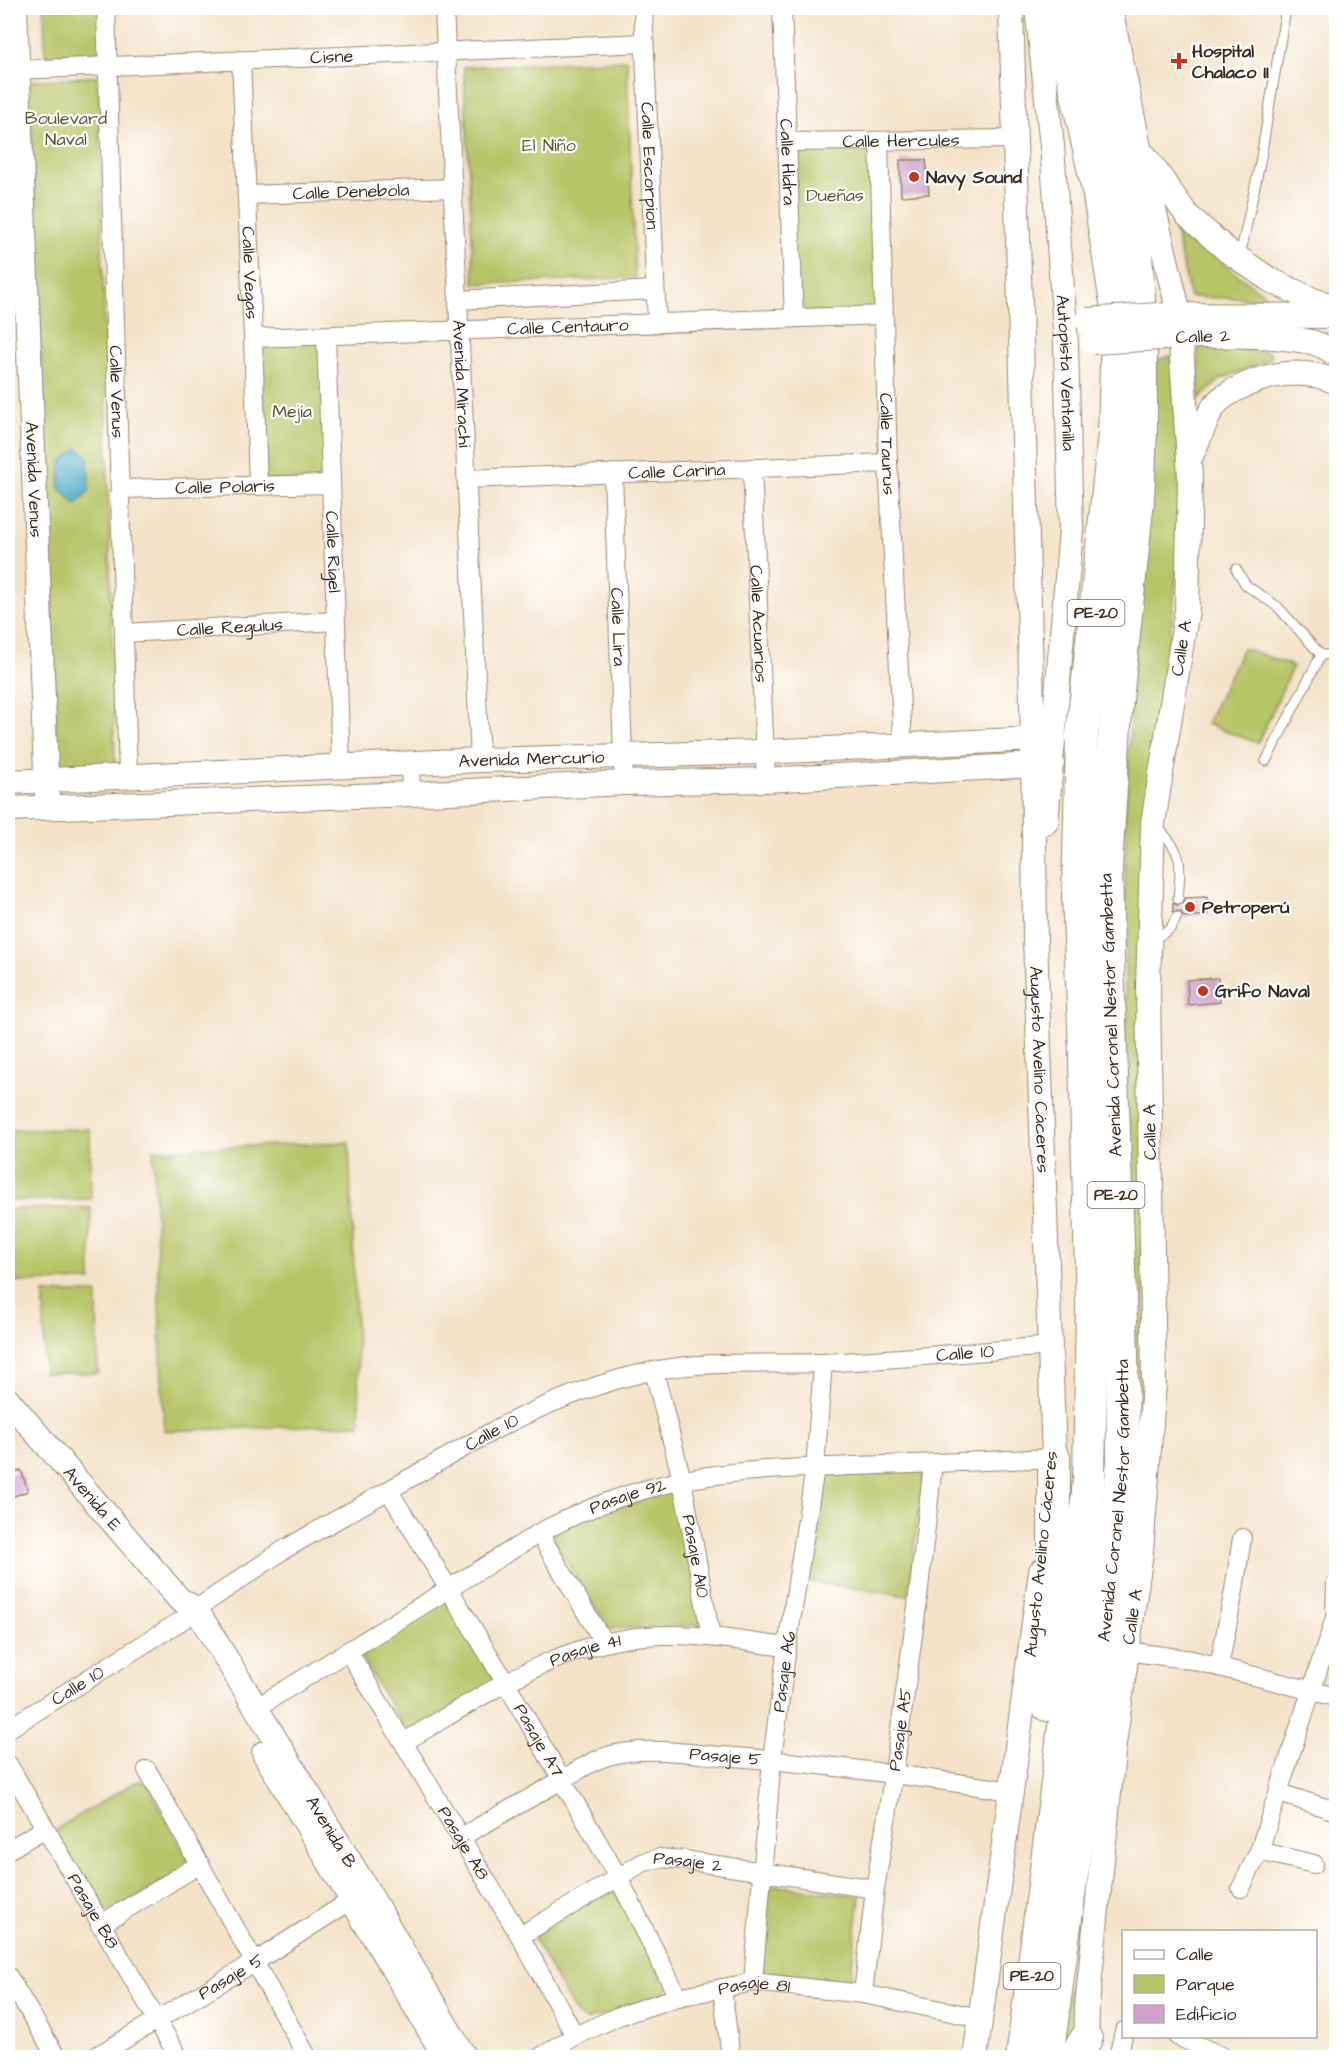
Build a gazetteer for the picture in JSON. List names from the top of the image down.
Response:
{
  "streets": {
    "highway": ["Autopista Ventanilla", "PE-20", "Avenida Coronel Nestor Gambetta"],
    "street": [
      "Cisne",
      "Calle Hercules",
      "Calle Hidra",
      "Calle Escorpion",
      "Calle Denebola",
      "Calle Vegas",
      "Calle Centauro",
      "Calle 2",
      "Avenida Mirachi",
      "Calle Venus",
      "Calle Taurus",
      "Calle Carina",
      "Avenida Venus",
      "Calle Polaris",
      "Calle Rigel",
      "Calle Acuarios",
      "Calle Regulus",
      "Calle Lira",
      "Calle A",
      "Avenida Mercurio",
      "Augusto Avelino Cáceres",
      "Calle 10",
      "Pasaje 92",
      "Avenida E",
      "Pasaje A10",
      "Pasaje 41",
      "Pasaje A6",
      "Pasaje A5",
      "Pasaje A7",
      "Pasaje 5",
      "Avenida B",
      "Pasaje A8",
      "Pasaje 2",
      "Pasaje B8",
      "Pasaje 81"
    ]
  },
  "crossings": [
    ["Cisne", "Calle Escorpion"],
    ["Cisne", "Calle Vegas"],
    ["Cisne", "Avenida Mirachi"],
    ["Cisne", "Calle Venus"],
    ["Cisne", "Avenida Venus"],
    ["Calle Hercules", "Calle Hidra"],
    ["Calle Hercules", "Calle Taurus"],
    ["Calle Hidra", "Calle Centauro"],
    ["Calle Escorpion", "Calle Centauro"],
    ["Calle Denebola", "Calle Vegas"],
    ["Calle Denebola", "Avenida Mirachi"],
    ["Calle Vegas", "Calle Centauro"],
    ["Calle Vegas", "Calle Polaris"],
    ["Calle Centauro", "Avenida Mirachi"],
    ["Calle Centauro", "Calle Taurus"],
    ["Calle Centauro", "Calle Rigel"],
    ["Calle 2", "Autopista Ventanilla"],
    ["Calle 2", "Calle A"],
    ["Calle 2", "Avenida Coronel Nestor Gambetta"],
    ["Autopista Ventanilla", "Calle A"],
    ["Autopista Ventanilla", "Avenida Mercurio"],
    ["Autopista Ventanilla", "Avenida Coronel Nestor Gambetta"],
    ["Autopista Ventanilla", "Augusto Avelino Cáceres"],
    ["Avenida Mirachi", "Calle Carina"],
    ["Avenida Mirachi", "Avenida Mercurio"],
    ["Calle Venus", "Calle Polaris"],
    ["Calle Venus", "Calle Regulus"],
    ["Calle Venus", "Avenida Mercurio"],
    ["Calle Taurus", "Calle Carina"],
    ["Calle Taurus", "Avenida Mercurio"],
    ["Calle Carina", "Calle Acuarios"],
    ["Calle Carina", "Calle Lira"],
    ["Avenida Venus", "Avenida Mercurio"],
    ["Calle Polaris", "Calle Rigel"],
    ["Calle Rigel", "Calle Regulus"],
    ["Calle Rigel", "Avenida Mercurio"],
    ["Calle Acuarios", "Avenida Mercurio"],
    ["Calle Lira", "Avenida Mercurio"],
    ["Calle A", "Avenida Coronel Nestor Gambetta"],
    ["Avenida Mercurio", "Augusto Avelino Cáceres"],
    ["Augusto Avelino Cáceres", "Calle 10"],
    ["Augusto Avelino Cáceres", "Pasaje 92"],
    ["Augusto Avelino Cáceres", "Pasaje 5"],
    ["Augusto Avelino Cáceres", "Pasaje 81"],
    ["Calle 10", "Avenida E"],
    ["Calle 10", "Pasaje A10"],
    ["Calle 10", "Pasaje A6"],
    ["Calle 10", "Pasaje A7"],
    ["Calle 10", "Avenida B"],
    ["Pasaje 92", "Pasaje A10"],
    ["Pasaje 92", "Pasaje A6"],
    ["Pasaje 92", "Pasaje A5"],
    ["Pasaje 92", "Pasaje A7"],
    ["Pasaje 92", "Avenida B"],
    ["Pasaje 92", "Pasaje A8"],
    ["Avenida E", "Avenida B"],
    ["Pasaje A10", "Pasaje 41"],
    ["Pasaje 41", "Pasaje A6"],
    ["Pasaje 41", "Pasaje A7"],
    ["Pasaje 41", "Pasaje A8"],
    ["Pasaje A6", "Pasaje 5"],
    ["Pasaje A6", "Pasaje 2"],
    ["Pasaje A6", "Pasaje 81"],
    ["Pasaje A5", "Pasaje 5"],
    ["Pasaje A5", "Pasaje 2"],
    ["Pasaje A5", "Pasaje 81"],
    ["Pasaje A7", "Pasaje 5"],
    ["Pasaje A7", "Pasaje 2"],
    ["Pasaje A7", "Pasaje 81"],
    ["Pasaje 5", "Avenida B"],
    ["Pasaje 5", "Pasaje A8"],
    ["Pasaje 5", "Pasaje B8"],
    ["Pasaje A8", "Pasaje 2"],
    ["Pasaje A8", "Pasaje 81"]
  ],
  "parks": [
    "Boulevard Naval",
    "El Niño",
    "Dueñas",
    "Mejía"
  ],
  "places": {
    "health": ["Hospital Chalaco II"],
    "other": ["Navy Sound", "Petroperú", "Grifo Naval"]
  },
  "legend": ["Calle", "Parque", "Edificio"]
}
